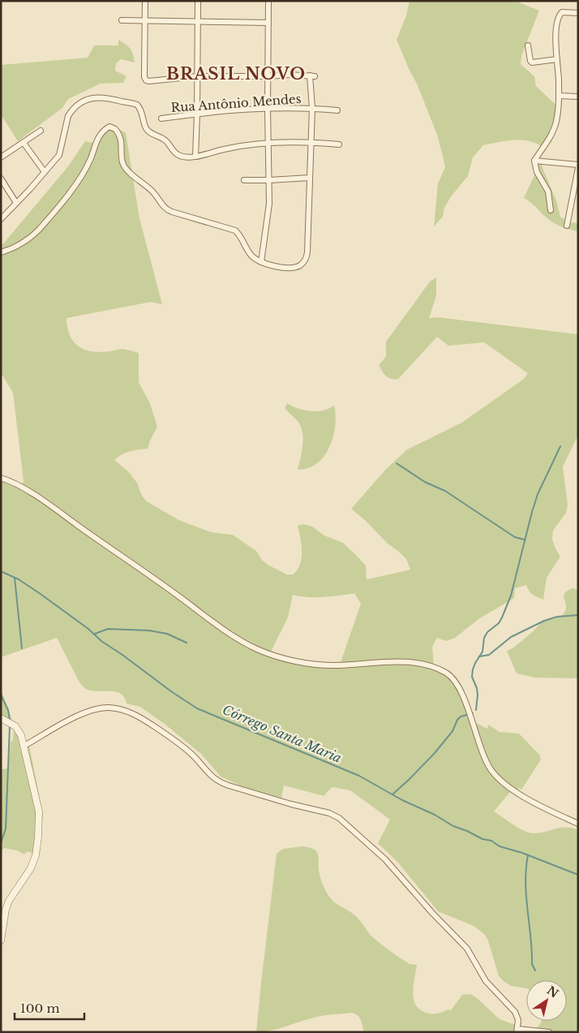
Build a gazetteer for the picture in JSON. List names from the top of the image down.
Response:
{
  "streets": {
    "street": ["Rua Antônio Mendes"]
  },
  "districts": ["BRASIL NOVO"],
  "water": ["Córrego Santa Maria"],
  "scale_bar": "100 m",
  "north": "top right"
}
